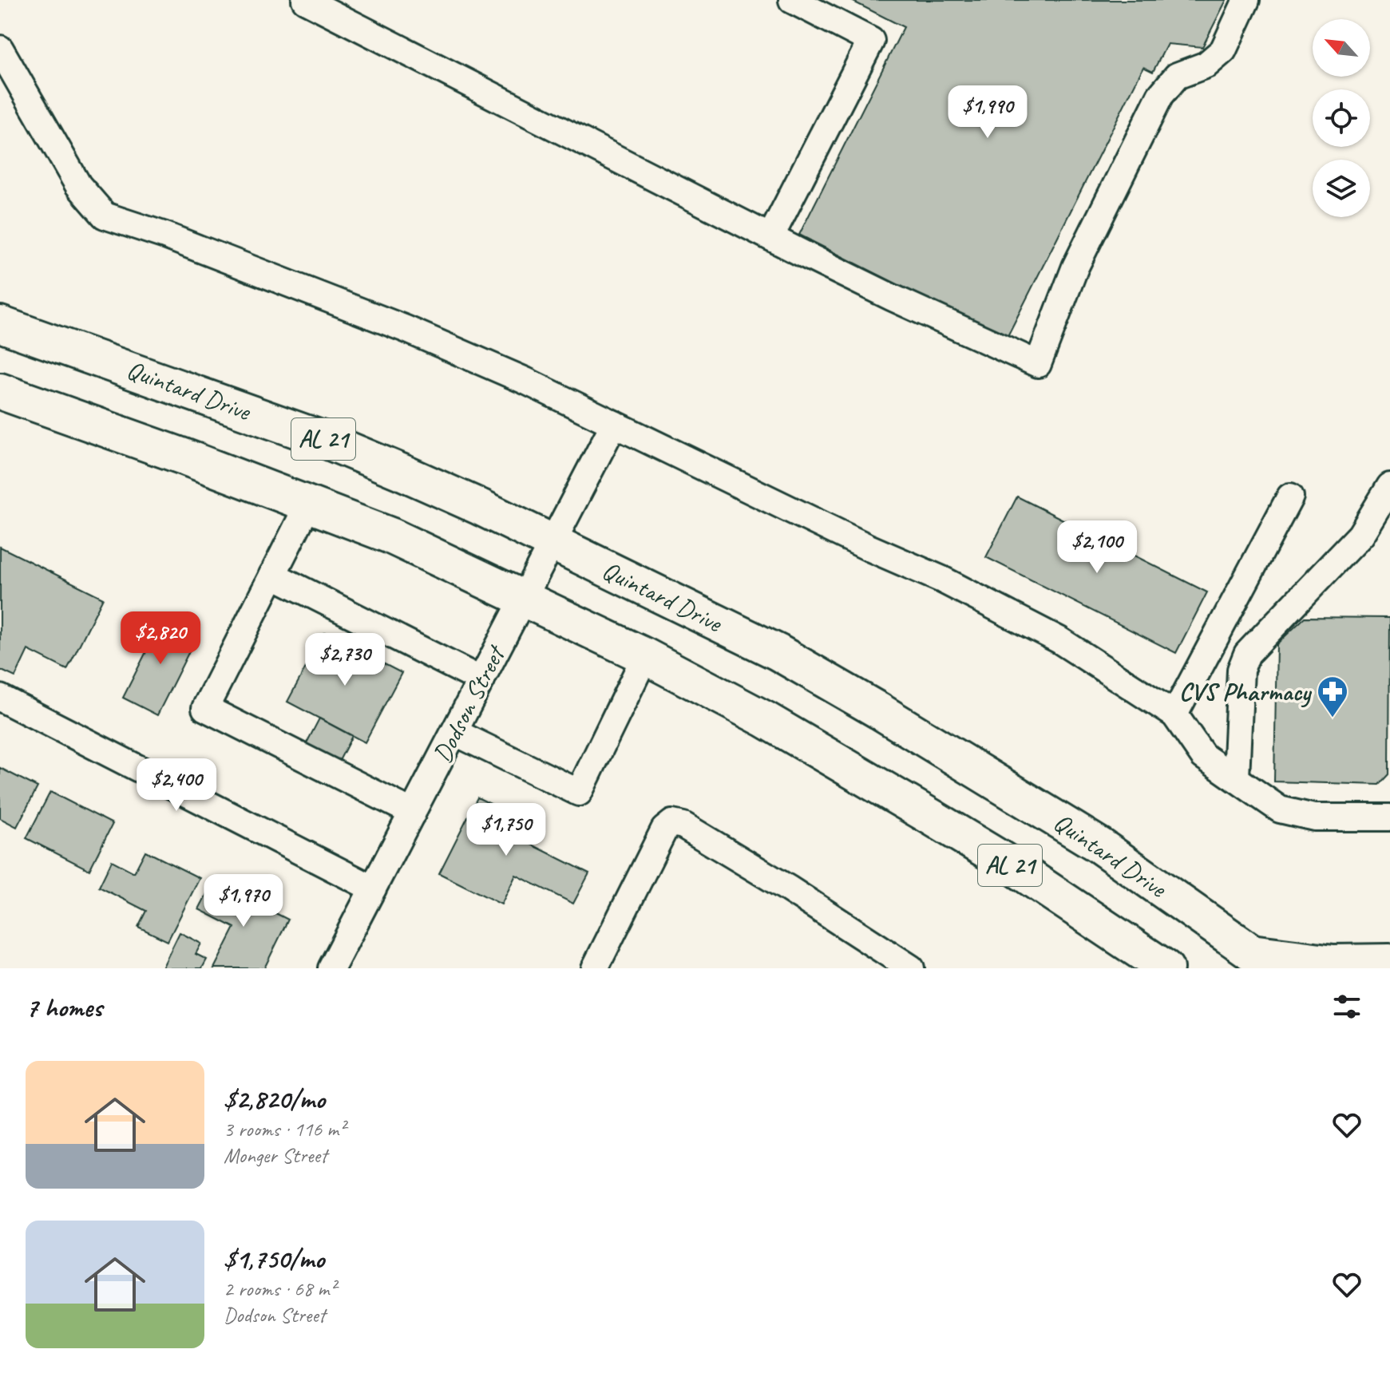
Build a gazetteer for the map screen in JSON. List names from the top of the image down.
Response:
{
  "streets": {
    "highway": ["Quintard Drive", "AL 21"],
    "street": ["Dodson Street"]
  },
  "crossings": [
    ["Quintard Drive", "Dodson Street"],
    ["AL 21", "Dodson Street"]
  ],
  "places": {
    "pharmacy": ["CVS Pharmacy"]
  },
  "north": "top left",
  "page": {
    "price": [
      "$1,990",
      "$2,100",
      "$2,820",
      "$2,730",
      "$2,400",
      "$1,750",
      "$1,970"
    ],
    "heading": "7 homes",
    "list": [
      {
        "name": "$2,820/mo",
        "note": "3 rooms · 116 m² · Monger Street"
      },
      {
        "name": "$1,750/mo",
        "note": "2 rooms · 68 m² · Dodson Street"
      }
    ]
  }
}
